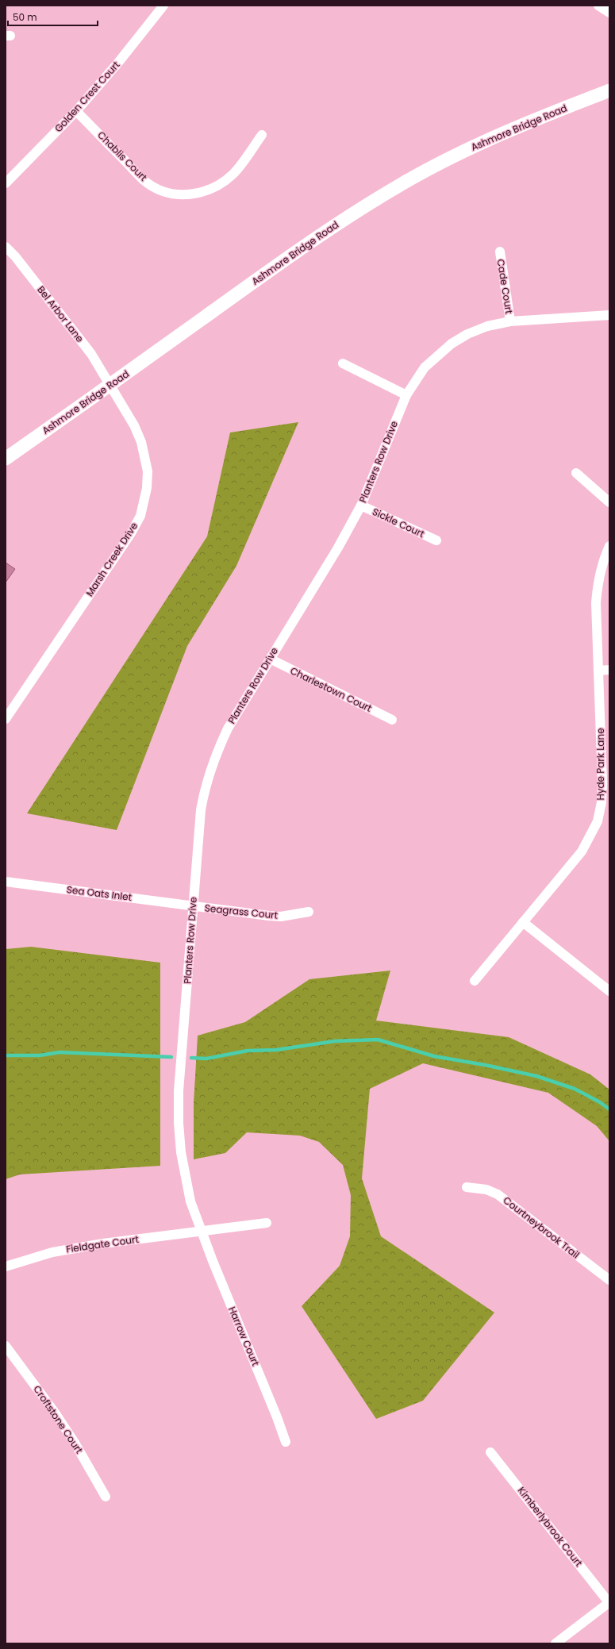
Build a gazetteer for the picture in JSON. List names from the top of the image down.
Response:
{
  "streets": {
    "main road": ["Ashmore Bridge Road"],
    "street": [
      "Golden Crest Court",
      "Chablis Court",
      "Cade Court",
      "Bel Arbor Lane",
      "Planters Row Drive",
      "Sickle Court",
      "Marsh Creek Drive",
      "Charlestown Court",
      "Hyde Park Lane",
      "Sea Oats Inlet",
      "Seagrass Court",
      "Courtneybrook Trail",
      "Fieldgate Court",
      "Harrow Court",
      "Croftstone Court",
      "Kimberlybrook Court"
    ]
  },
  "crossings": [
    ["Golden Crest Court", "Chablis Court"],
    ["Ashmore Bridge Road", "Bel Arbor Lane"],
    ["Ashmore Bridge Road", "Marsh Creek Drive"],
    ["Cade Court", "Planters Row Drive"],
    ["Bel Arbor Lane", "Marsh Creek Drive"],
    ["Planters Row Drive", "Sickle Court"],
    ["Planters Row Drive", "Charlestown Court"],
    ["Planters Row Drive", "Sea Oats Inlet"],
    ["Planters Row Drive", "Seagrass Court"],
    ["Planters Row Drive", "Fieldgate Court"],
    ["Planters Row Drive", "Harrow Court"],
    ["Sea Oats Inlet", "Seagrass Court"],
    ["Fieldgate Court", "Harrow Court"]
  ],
  "scale_bar": "50 m"
}
